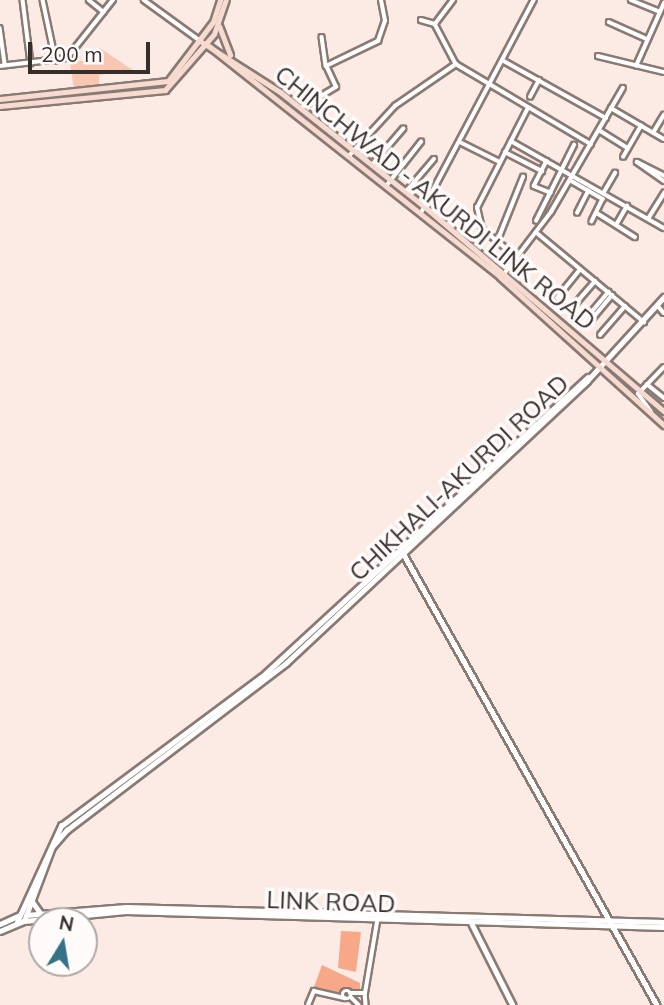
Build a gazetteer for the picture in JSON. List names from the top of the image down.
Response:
{
  "streets": {
    "main road": ["CHINCHWAD - AKURDI LINK ROAD", "CHIKHALI-AKURDI ROAD", "LINK ROAD"]
  },
  "crossings": [
    ["CHINCHWAD - AKURDI LINK ROAD", "CHIKHALI-AKURDI ROAD"],
    ["CHIKHALI-AKURDI ROAD", "LINK ROAD"]
  ],
  "scale_bar": "200 m",
  "north": "top"
}
